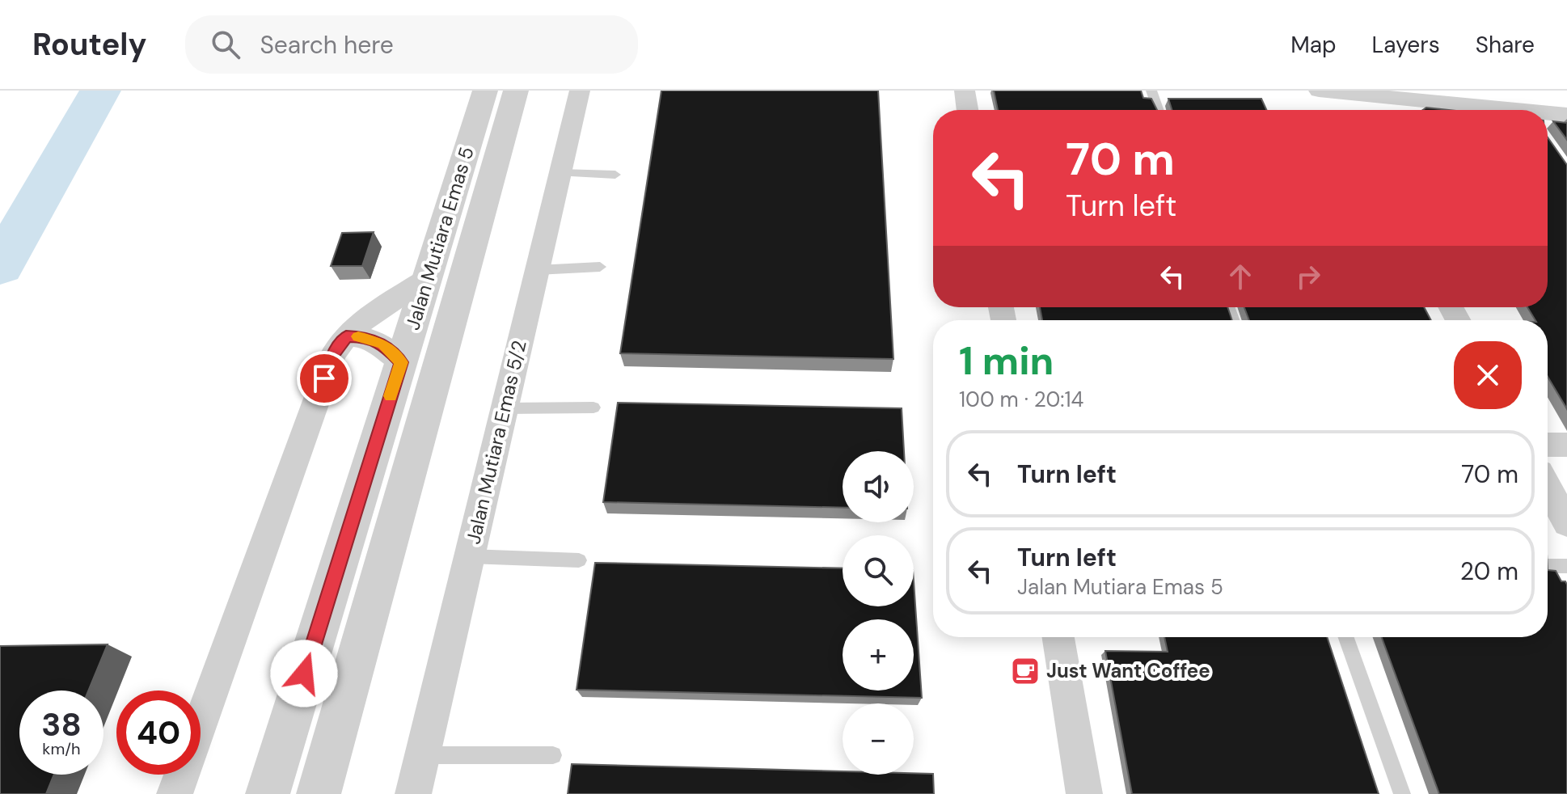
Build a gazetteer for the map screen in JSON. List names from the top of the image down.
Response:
{
  "streets": {
    "street": ["Jalan Mutiara Emas 5", "Jalan Mutiara Emas 5/2"]
  },
  "places": {
    "cafe": ["Just Want Coffee"]
  },
  "page": {
    "header": "Routely",
    "search": "Search here",
    "nav": ["Map", "Layers", "Share"],
    "turn": ["70 m", "Turn left"],
    "heading": ["1 min", "100 m · 20:14"],
    "list": [
      {
        "name": "Turn left",
        "value": "70 m"
      },
      {
        "name": "Turn left",
        "note": "Jalan Mutiara Emas 5",
        "value": "20 m"
      }
    ],
    "map_buttons": ["+", "−"],
    "speed": "38 km/h",
    "limit": "40"
  }
}
